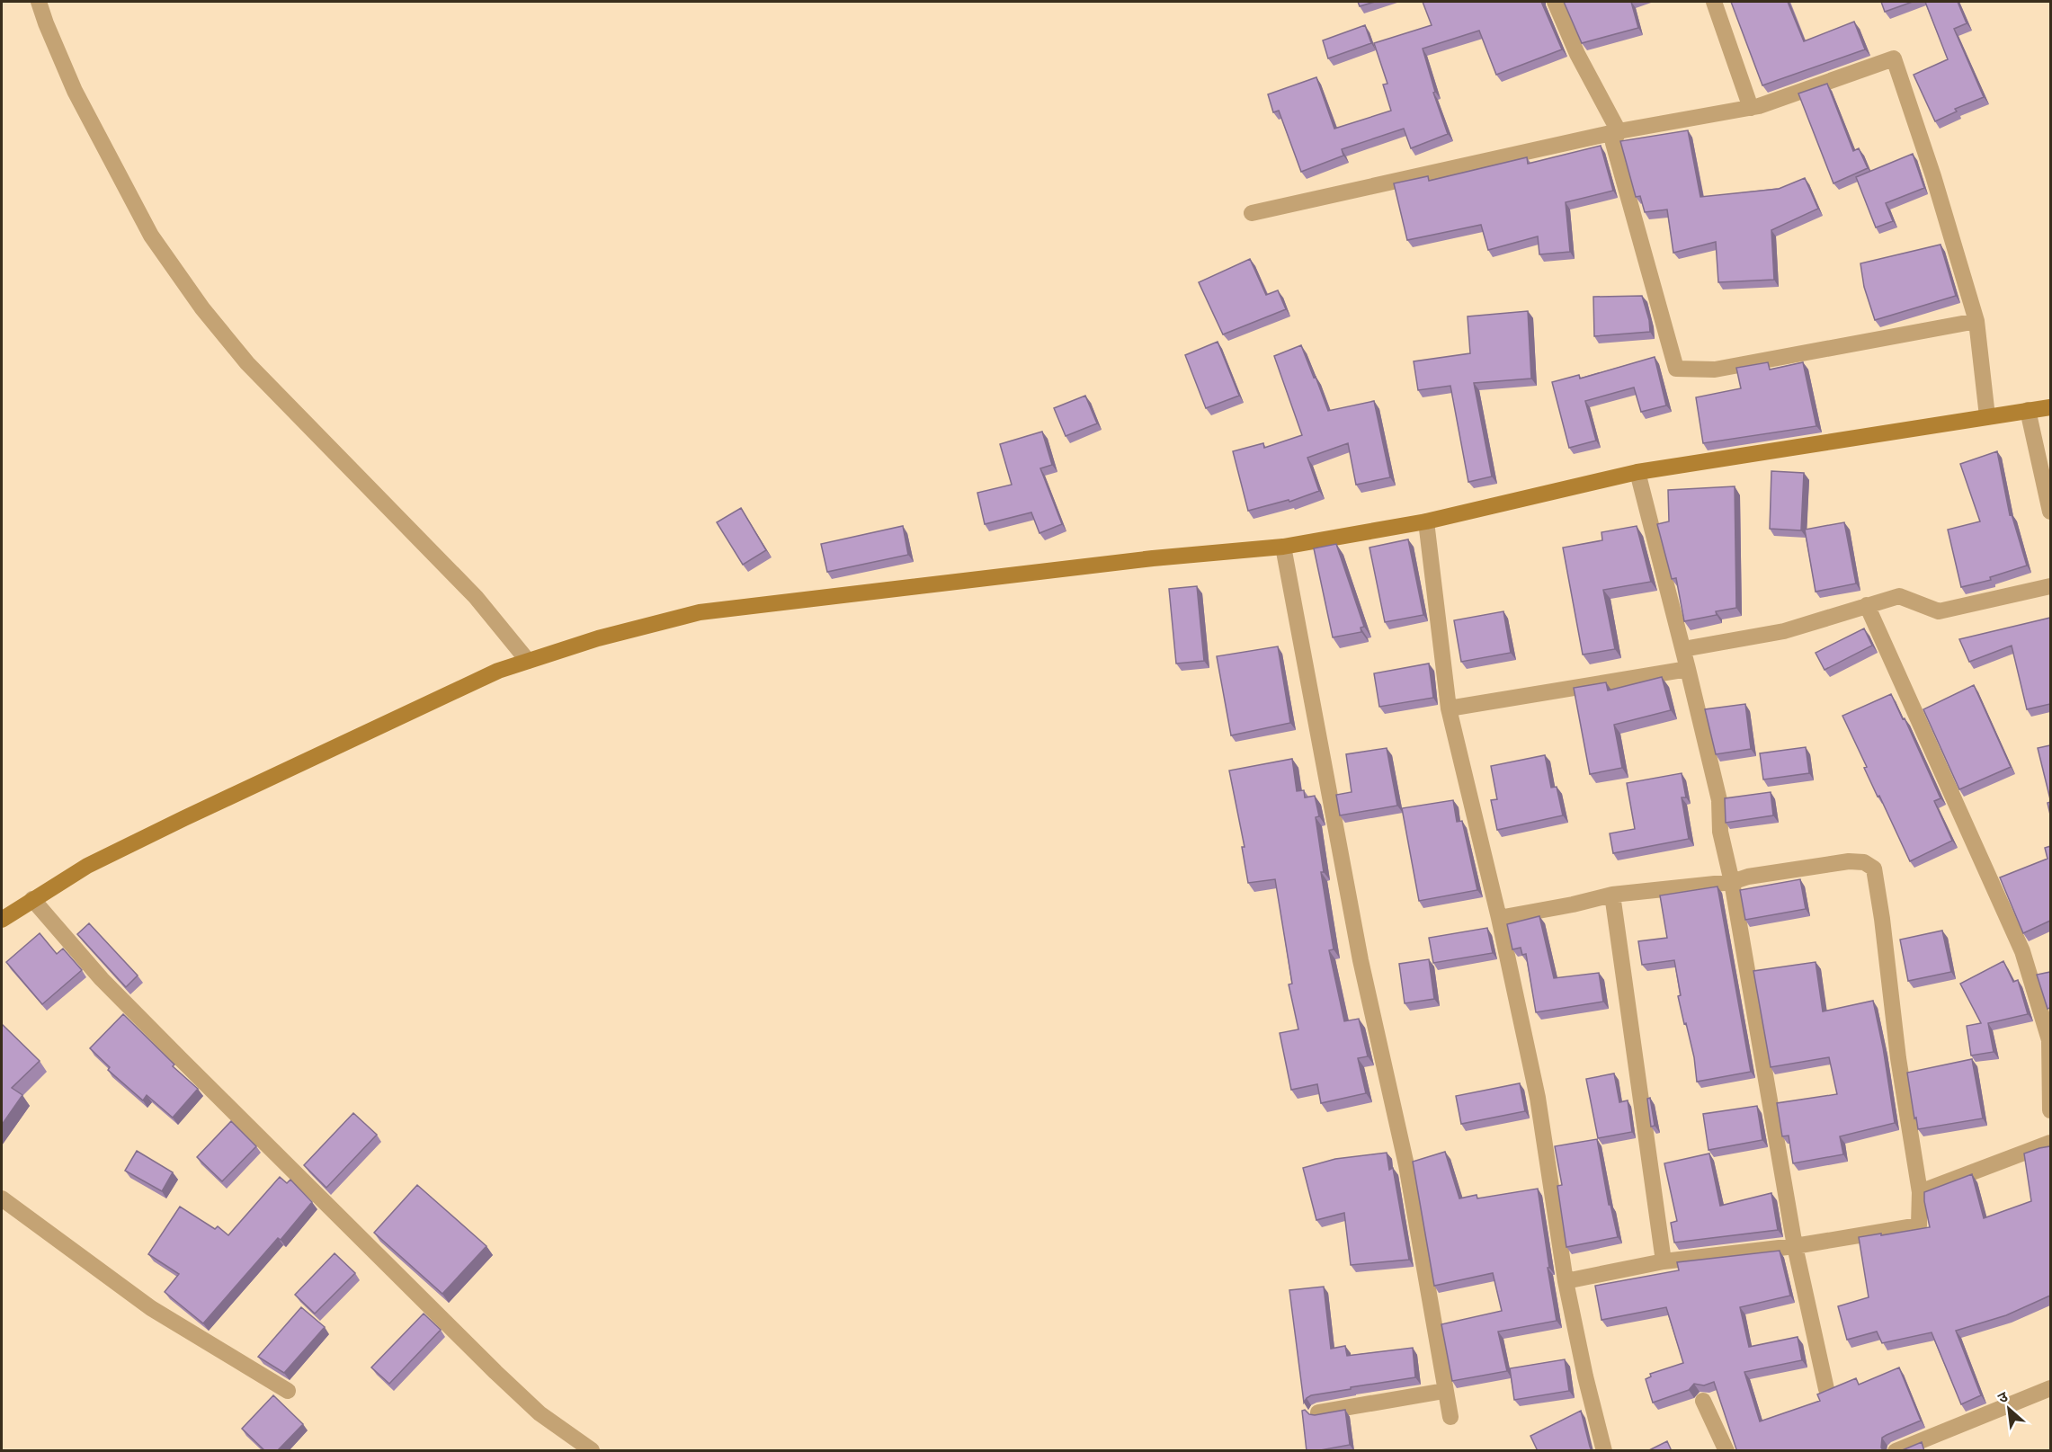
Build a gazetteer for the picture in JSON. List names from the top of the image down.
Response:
{
  "north": "top left"
}
